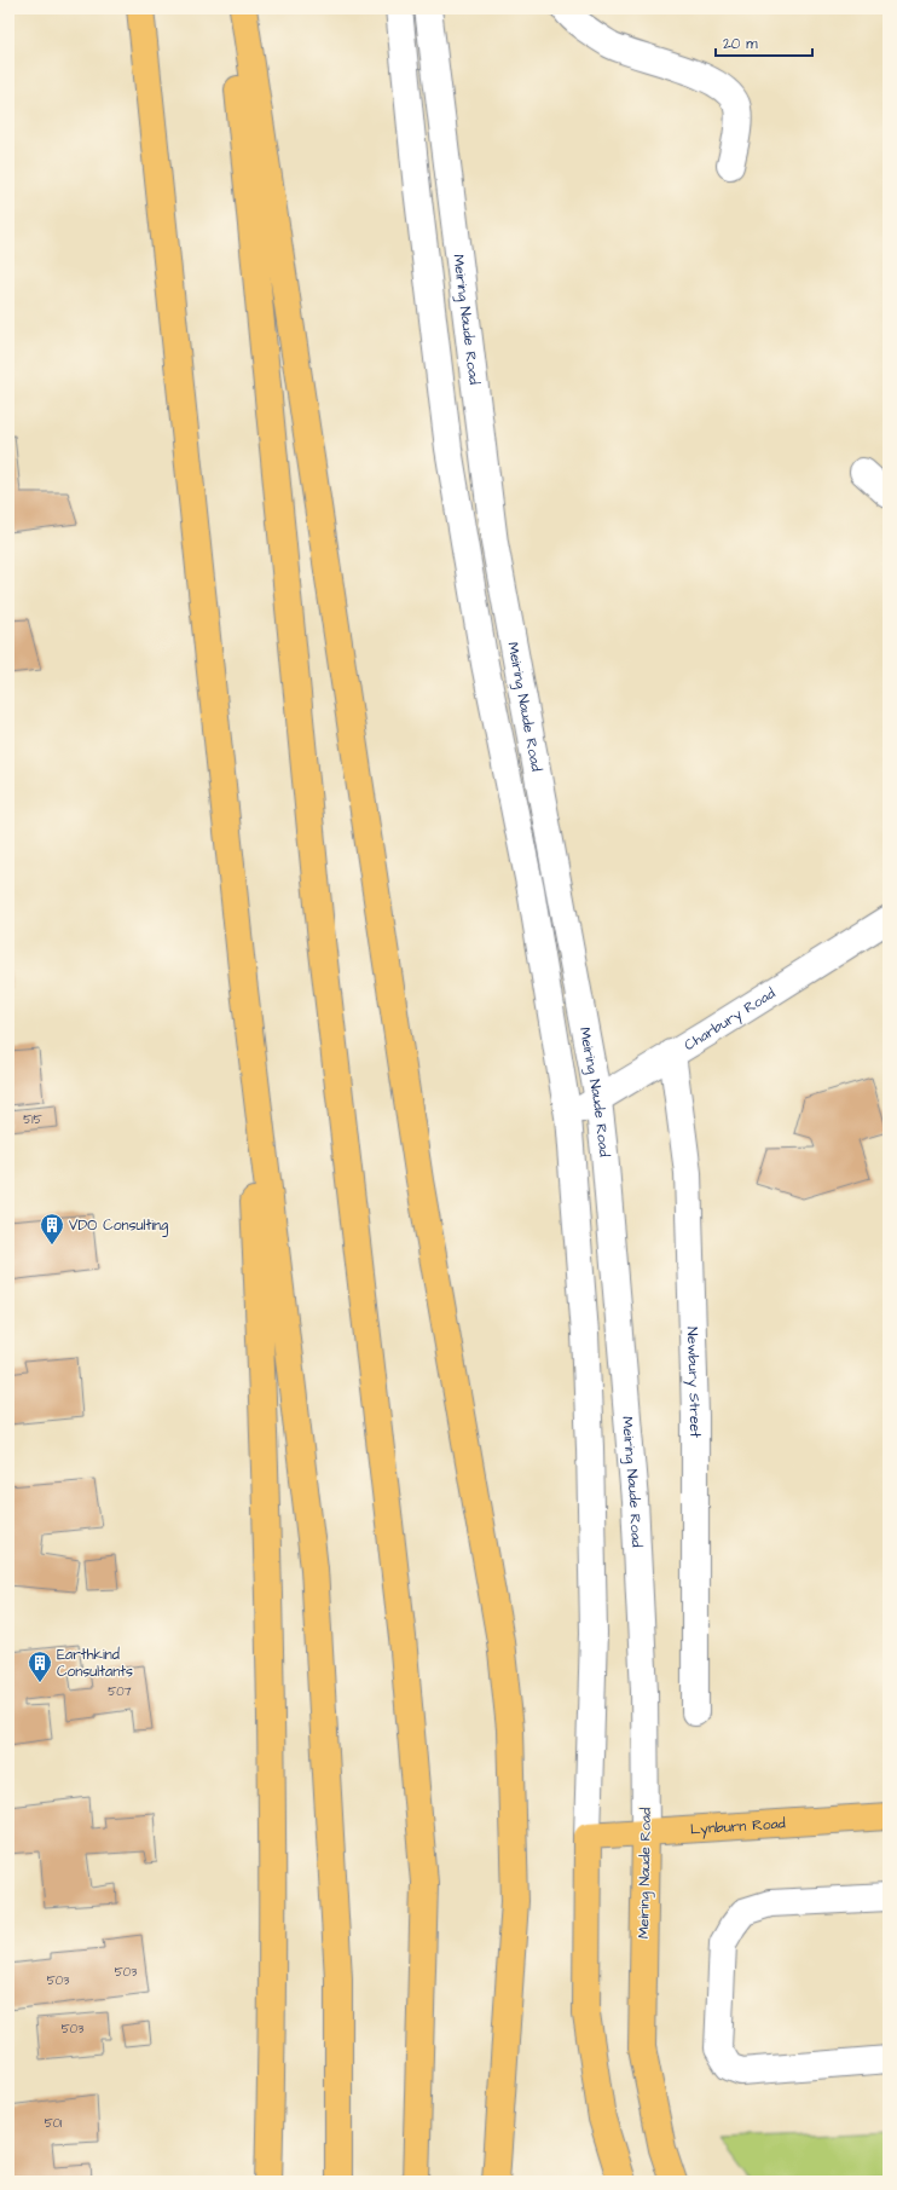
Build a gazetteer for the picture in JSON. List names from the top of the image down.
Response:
{
  "streets": {
    "main road": ["Meiring Naude Road", "Lynburn Road"],
    "street": ["Charbury Road", "Newbury Street"]
  },
  "crossings": [
    ["Meiring Naude Road", "Charbury Road"],
    ["Meiring Naude Road", "Lynburn Road"],
    ["Charbury Road", "Newbury Street"]
  ],
  "places": {
    "building": ["VDO Consulting", "Earthkind Consultants"]
  },
  "house_numbers": [
    "515",
    "507",
    "503",
    "503",
    "503",
    "501"
  ],
  "scale_bar": "20 m"
}
